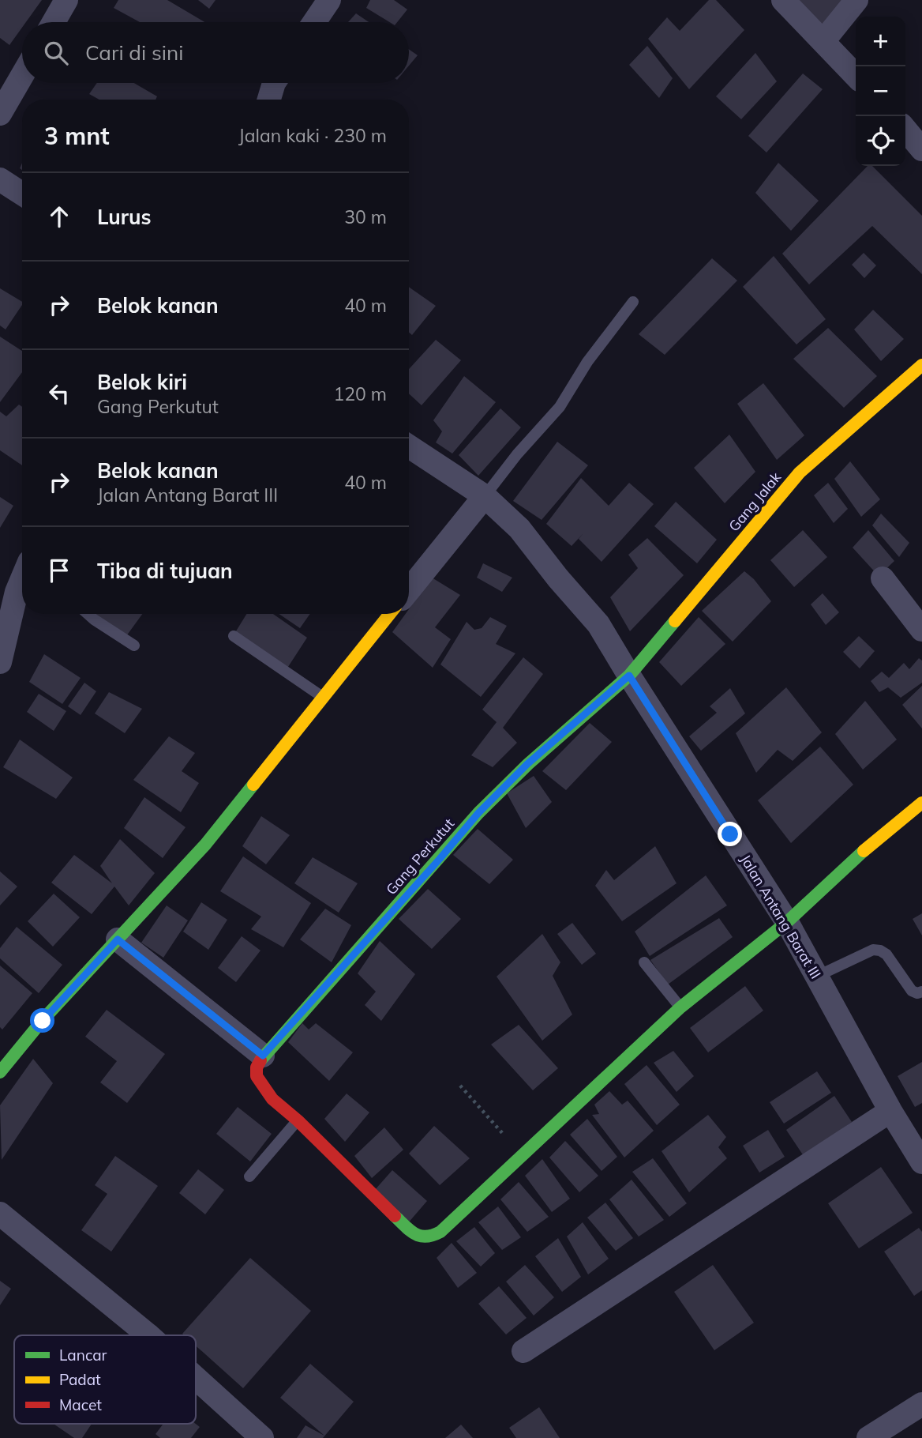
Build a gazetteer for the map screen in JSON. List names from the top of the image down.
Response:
{
  "streets": {
    "street": ["Gang Jalak", "Gang Perkutut", "Jalan Antang Barat III"]
  },
  "crossings": [
    ["Gang Jalak", "Gang Perkutut"],
    ["Gang Jalak", "Jalan Antang Barat III"],
    ["Gang Perkutut", "Jalan Antang Barat III"]
  ],
  "legend": ["Lancar", "Padat", "Macet"],
  "page": {
    "map_buttons": ["+", "−"],
    "search": "Cari di sini",
    "heading": ["3 mnt", "Jalan kaki · 230 m"],
    "list": [
      ["Lurus", "30 m"],
      ["Belok kanan", "40 m"],
      ["Belok kiri", "Gang Perkutut", "120 m"],
      ["Belok kanan", "Jalan Antang Barat III", "40 m"],
      "Tiba di tujuan"
    ]
  }
}
